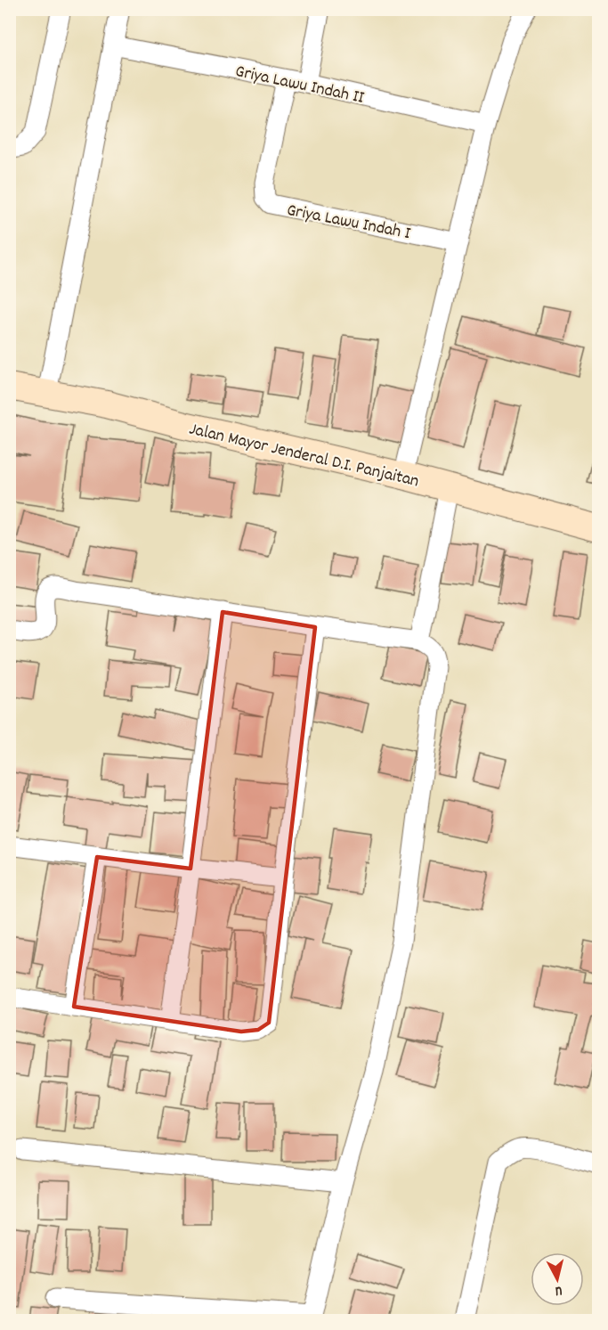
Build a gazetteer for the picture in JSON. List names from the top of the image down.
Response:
{
  "streets": {
    "main road": ["Jalan Mayor Jenderal D.I. Panjaitan"],
    "street": ["Griya Lawu Indah II", "Griya Lawu Indah I"]
  },
  "crossings": [
    ["Griya Lawu Indah II", "Griya Lawu Indah I"]
  ],
  "north": "bottom"
}
